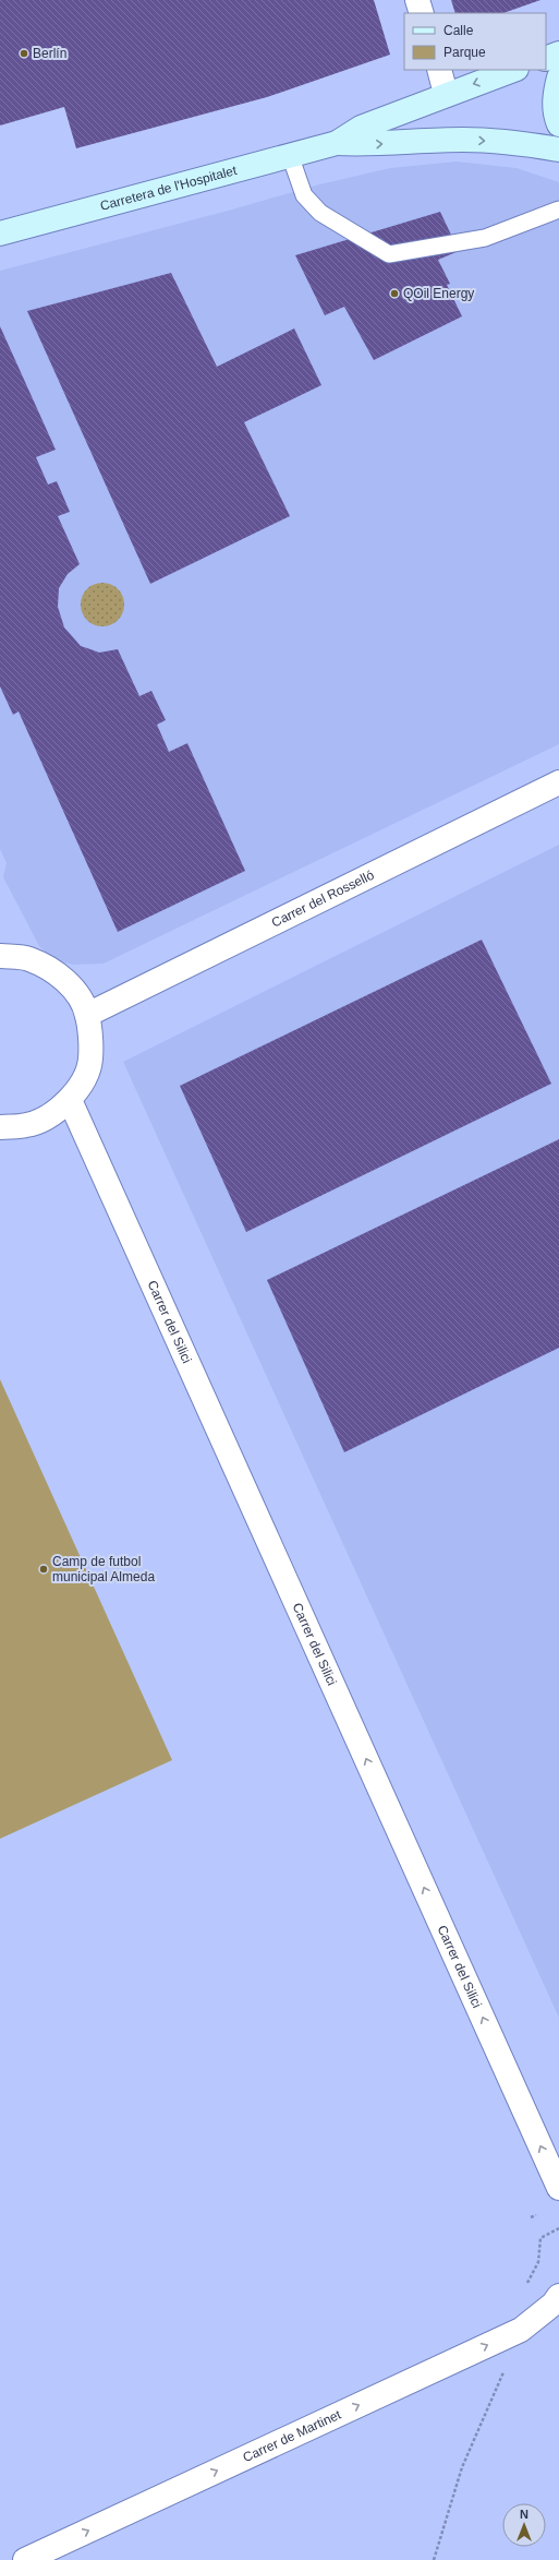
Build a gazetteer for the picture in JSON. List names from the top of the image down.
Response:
{
  "streets": {
    "main road": ["Carretera de l'Hospitalet"],
    "street": ["Carrer del Rosselló", "Carrer del Silici", "Carrer de Martinet"]
  },
  "one_way": ["Carrer del Silici", "Carrer de Martinet"],
  "places": ["Berlín", "QOil Energy", "Camp de futbol municipal Almeda"],
  "legend": ["Calle", "Parque"],
  "north": "top"
}
